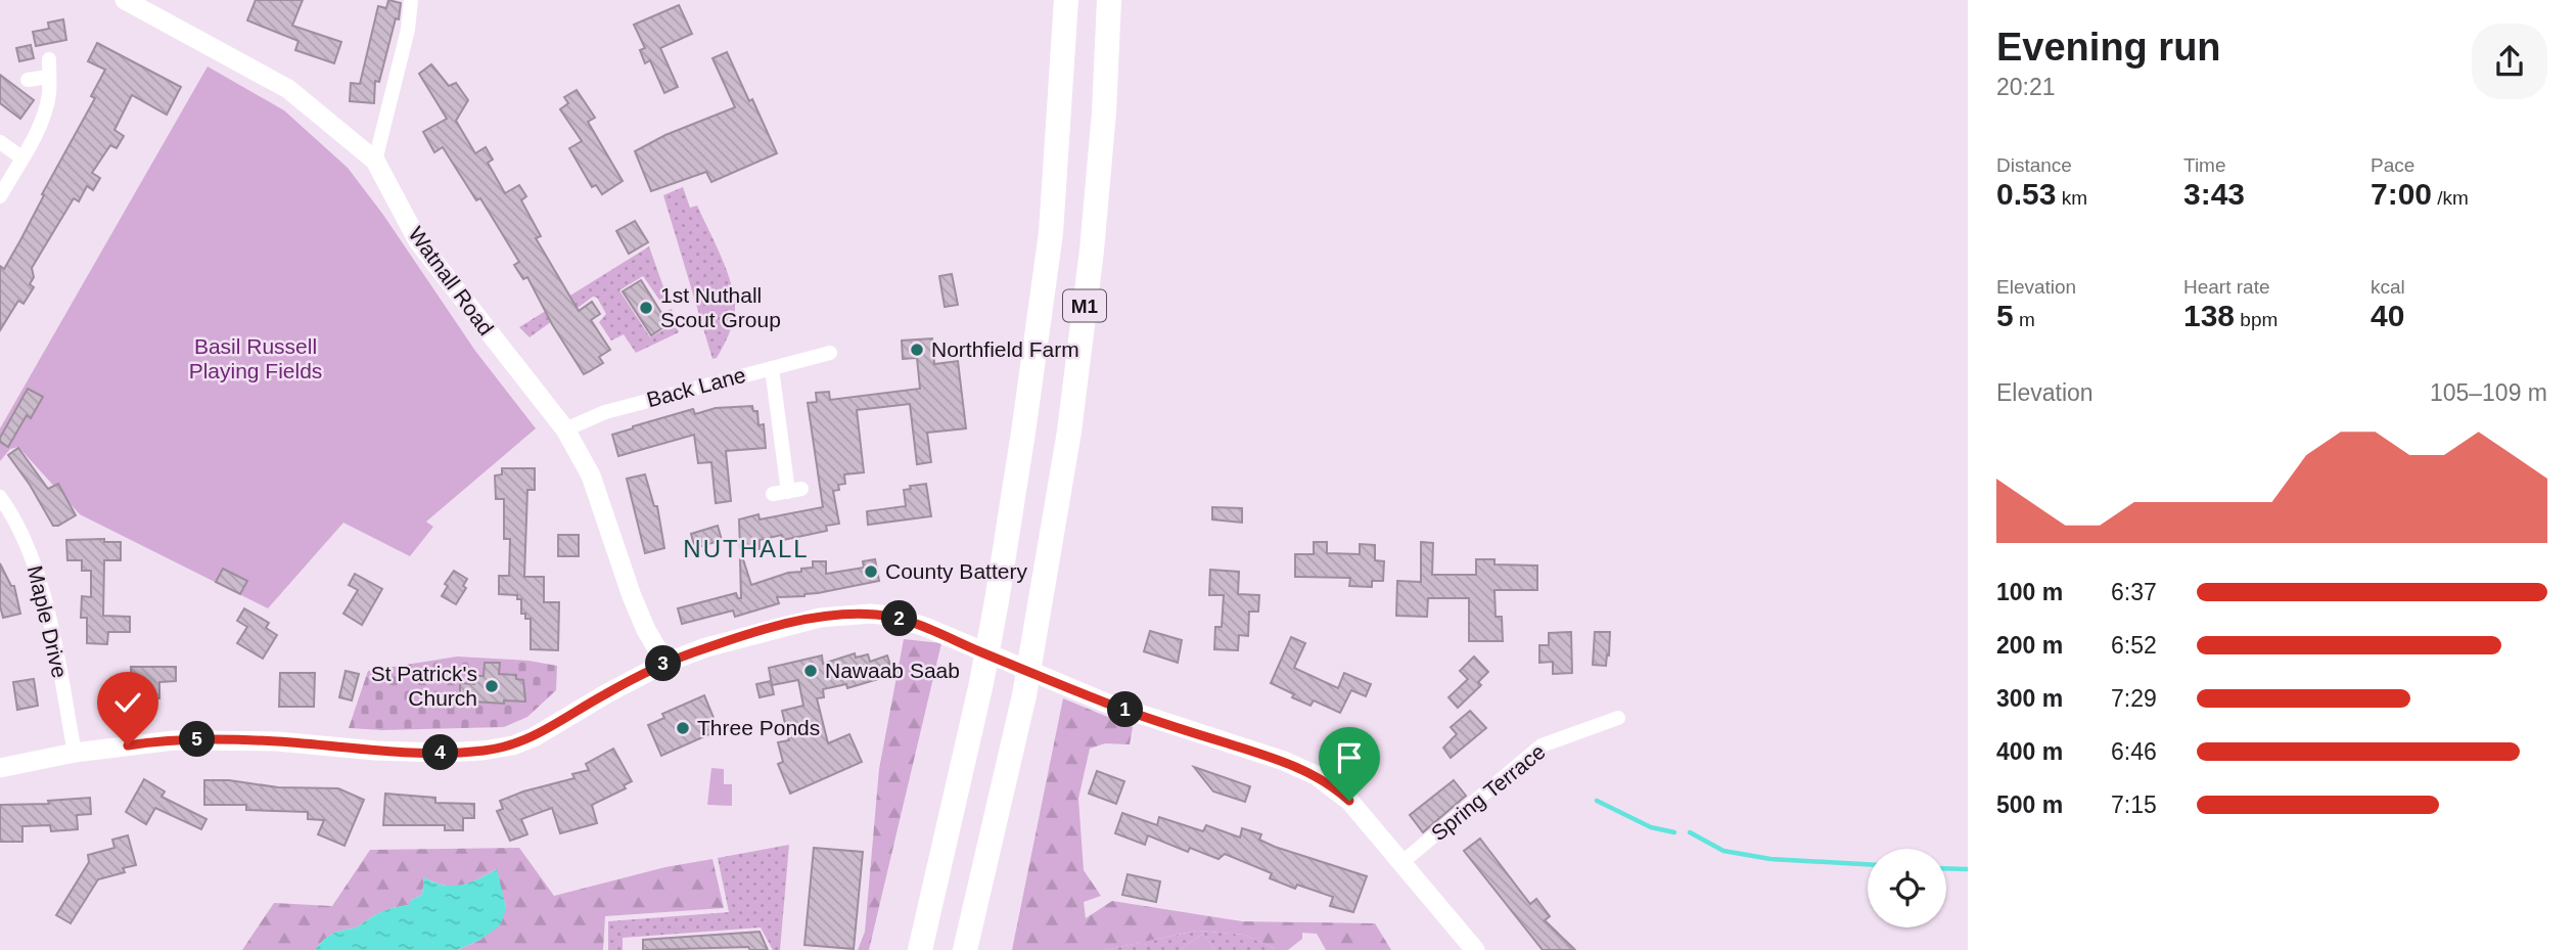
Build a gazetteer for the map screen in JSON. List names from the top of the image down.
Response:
{
  "streets": {
    "highway": ["M1"],
    "main road": ["Watnall Road"],
    "street": ["Back Lane", "Maple Drive", "Spring Terrace"]
  },
  "crossings": [
    ["Watnall Road", "Back Lane"]
  ],
  "districts": ["NUTHALL"],
  "parks": ["Basil Russell Playing Fields"],
  "places": [
    "1st Nuthall Scout Group",
    "Northfield Farm",
    "County Battery",
    "Nawaab Saab",
    "St Patrick's Church",
    "Three Ponds"
  ],
  "page": {
    "heading": ["Evening run", "20:21"],
    "stats": [
      ["Distance", "0.53 km"],
      ["Time", "3:43"],
      ["Pace", "7:00 /km"],
      ["Elevation", "5 m"],
      ["Heart rate", "138 bpm"],
      ["kcal", "40"]
    ],
    "chart": ["Elevation", "105–109 m"],
    "list": [
      {
        "name": "100 m",
        "note": "6:37"
      },
      {
        "name": "200 m",
        "note": "6:52"
      },
      {
        "name": "300 m",
        "note": "7:29"
      },
      {
        "name": "400 m",
        "note": "6:46"
      },
      {
        "name": "500 m",
        "note": "7:15"
      }
    ],
    "pins": [
      "2",
      "3",
      "1",
      "5",
      "4"
    ]
  }
}
